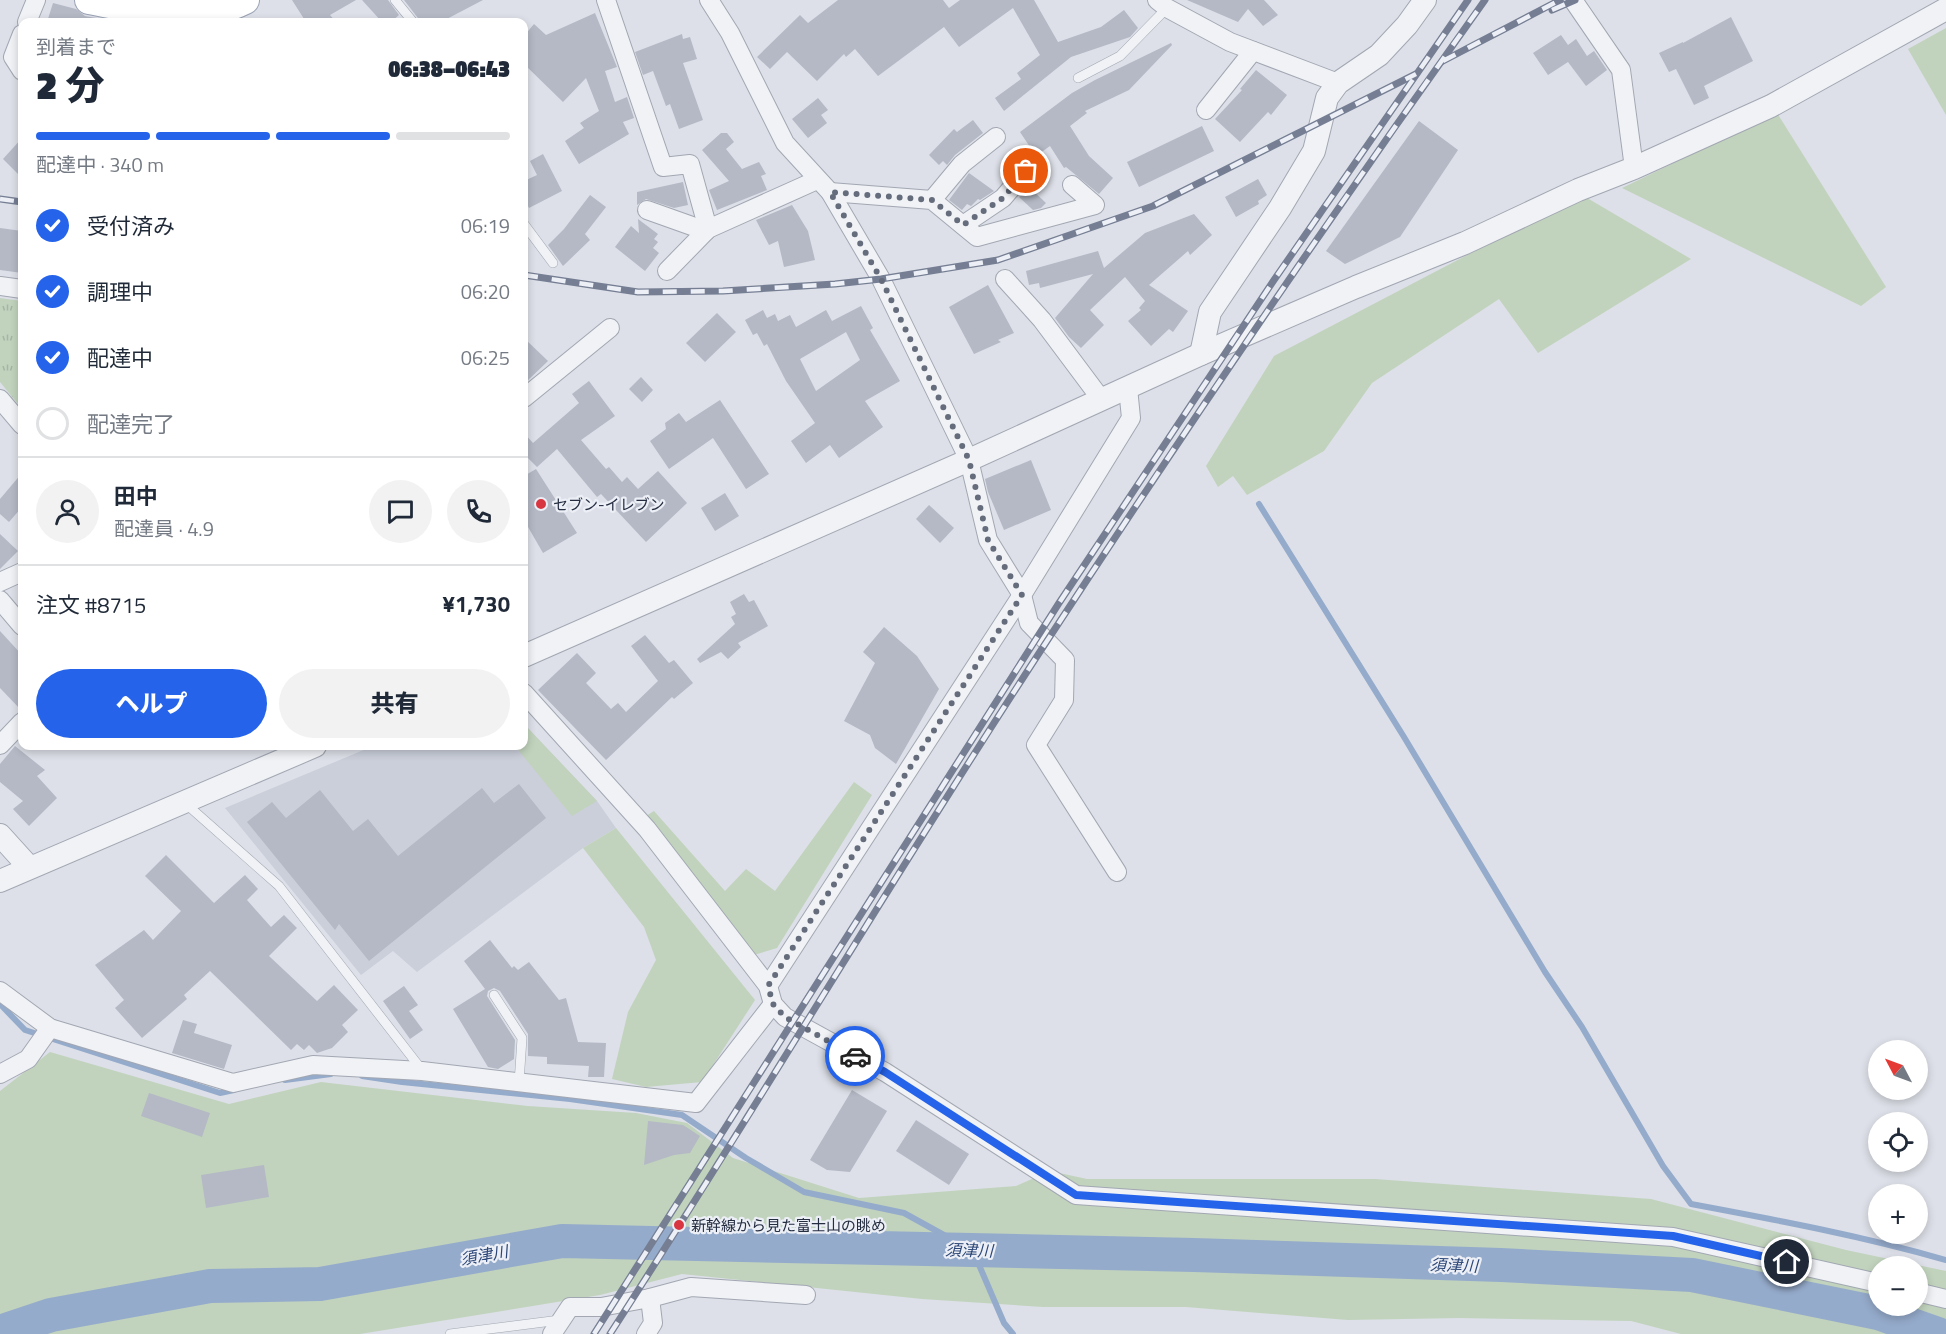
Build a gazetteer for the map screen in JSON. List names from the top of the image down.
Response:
{
  "water": ["須津川"],
  "places": ["セブン-イレブン", "新幹線から見た富士山の眺め"],
  "north": "top left",
  "page": {
    "heading": ["2 分", "到着まで", "06:38–06:43"],
    "panel": [
      "田中",
      "配達員 · 4.9",
      "注文 #8715",
      "¥1,730"
    ],
    "bar": "配達中 · 340 m",
    "list": [
      ["受付済み", "06:19"],
      ["調理中", "06:20"],
      ["配達中", "06:25"],
      "配達完了"
    ],
    "buttons": ["ヘルプ", "共有"],
    "map_buttons": ["+", "−"]
  }
}
